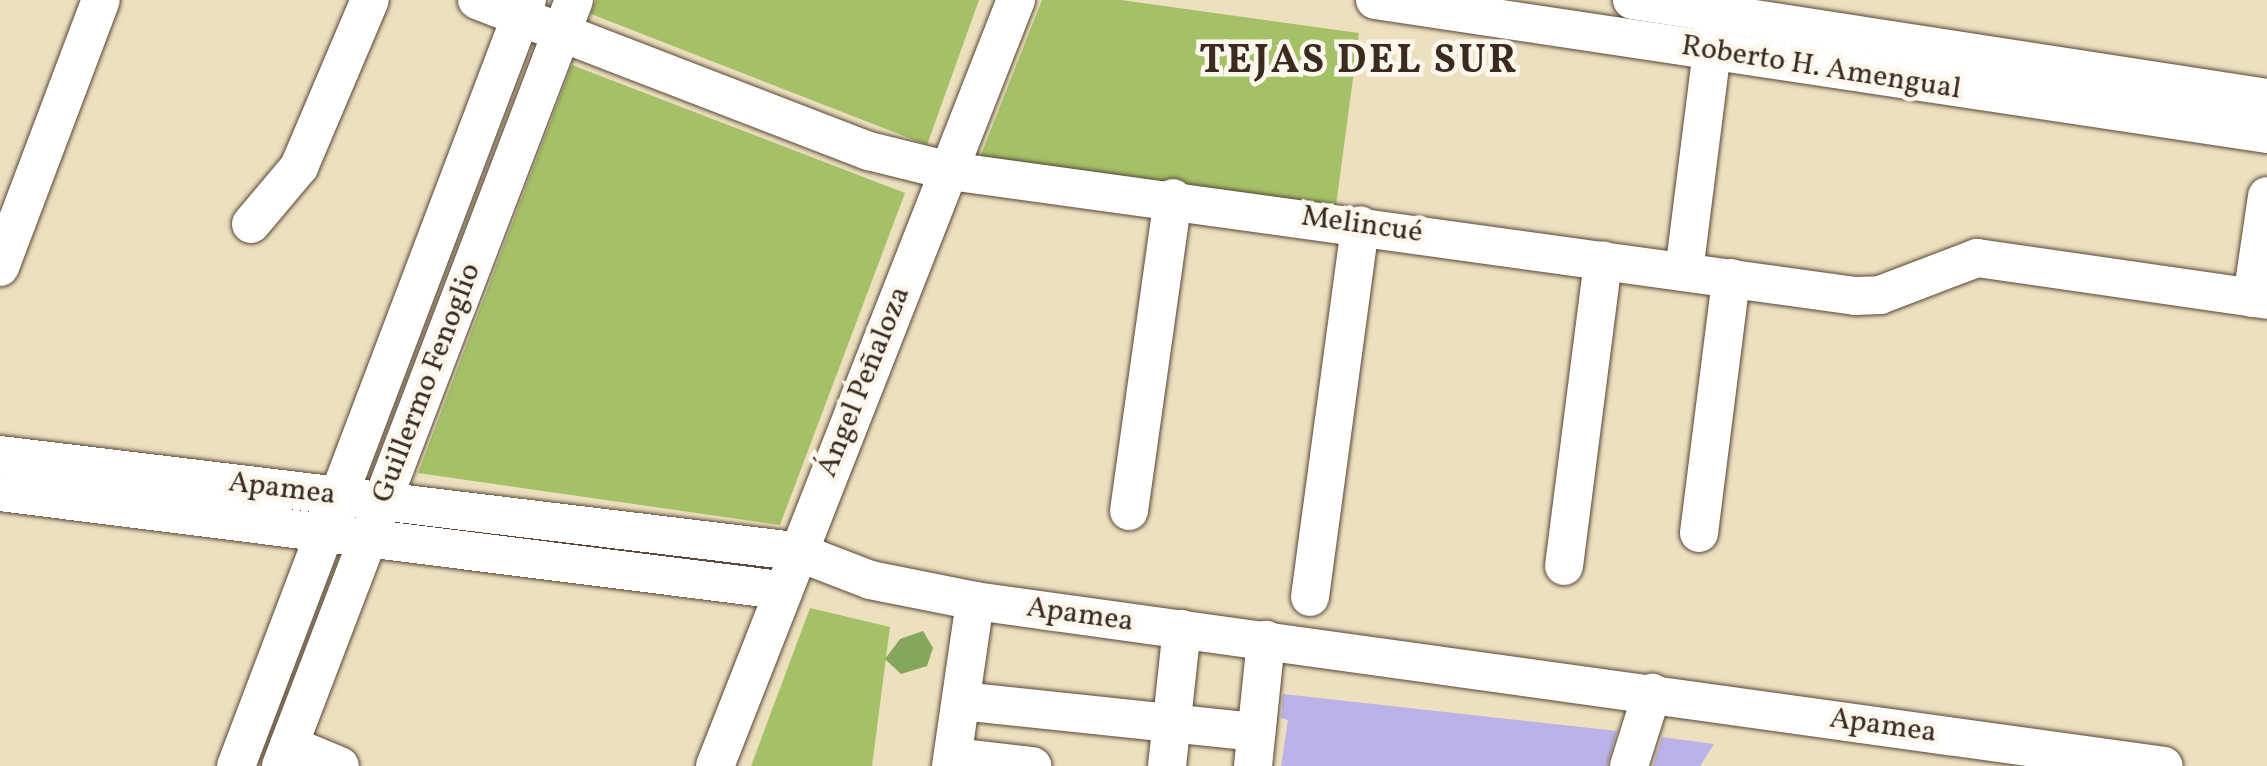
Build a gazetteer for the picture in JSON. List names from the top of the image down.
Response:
{
  "streets": {
    "street": [
      "Roberto H. Amengual",
      "Melincué",
      "Ángel Peñaloza",
      "Guillermo Fenoglio",
      "Apamea"
    ]
  },
  "crossings": [
    ["Melincué", "Ángel Peñaloza"],
    ["Melincué", "Guillermo Fenoglio"],
    ["Ángel Peñaloza", "Apamea"],
    ["Guillermo Fenoglio", "Apamea"]
  ],
  "districts": ["TEJAS DEL SUR"]
}
